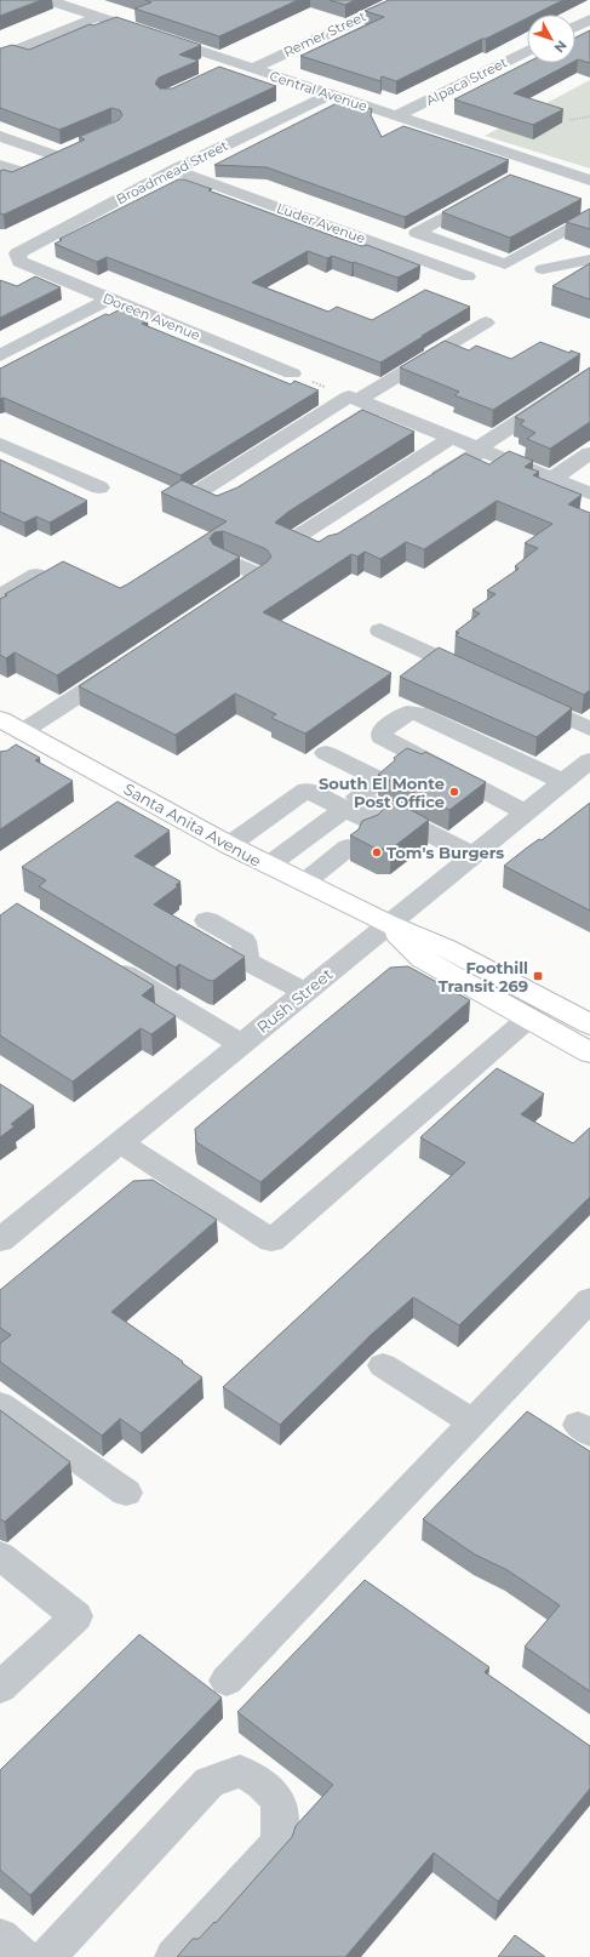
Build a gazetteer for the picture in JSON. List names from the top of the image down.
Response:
{
  "streets": {
    "main road": ["Santa Anita Avenue"],
    "street": [
      "Remer Street",
      "Alpaca Street",
      "Central Avenue",
      "Broadmead Street",
      "Luder Avenue",
      "Doreen Avenue",
      "Rush Street"
    ]
  },
  "crossings": [
    ["Remer Street", "Central Avenue"],
    ["Alpaca Street", "Central Avenue"],
    ["Central Avenue", "Broadmead Street"],
    ["Broadmead Street", "Luder Avenue"],
    ["Broadmead Street", "Doreen Avenue"],
    ["Santa Anita Avenue", "Rush Street"]
  ],
  "places": {
    "other": ["South El Monte Post Office", "Tom's Burgers"],
    "transit": ["Foothill Transit 269"]
  },
  "north": "bottom right"
}
